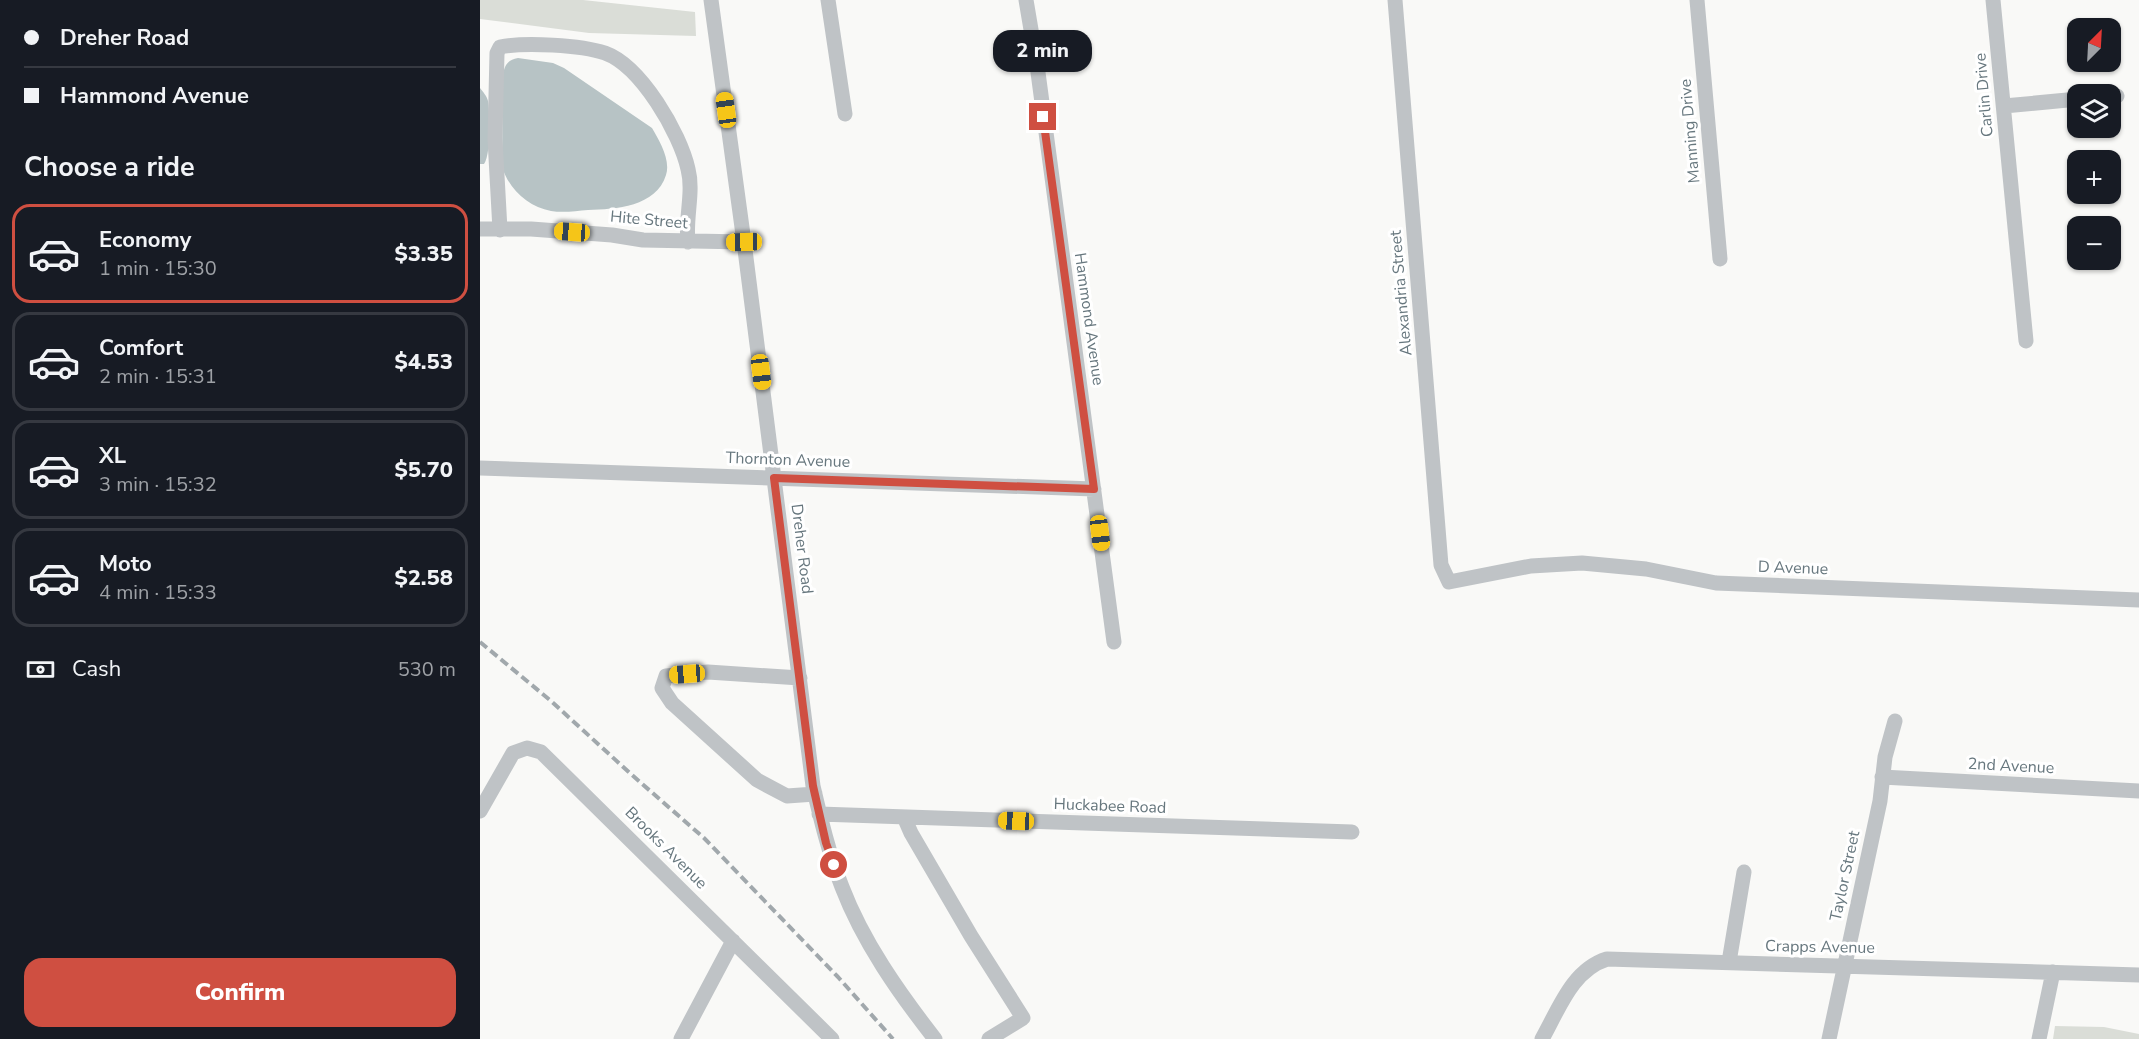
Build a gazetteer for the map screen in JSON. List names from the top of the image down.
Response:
{
  "streets": {
    "street": [
      "Carlin Drive",
      "Manning Drive",
      "Hite Street",
      "Alexandria Street",
      "Hammond Avenue",
      "Thornton Avenue",
      "Dreher Road",
      "D Avenue",
      "2nd Avenue",
      "Huckabee Road",
      "Brooks Avenue",
      "Taylor Street",
      "Crapps Avenue"
    ]
  },
  "crossings": [
    ["Hite Street", "Dreher Road"],
    ["Alexandria Street", "D Avenue"],
    ["Hammond Avenue", "Thornton Avenue"],
    ["Thornton Avenue", "Dreher Road"],
    ["Dreher Road", "Huckabee Road"],
    ["2nd Avenue", "Taylor Street"],
    ["Taylor Street", "Crapps Avenue"]
  ],
  "north": "top right",
  "page": {
    "banner": ["Dreher Road", "Hammond Avenue"],
    "map_buttons": ["+", "−"],
    "bubble": "2 min",
    "heading": "Choose a ride",
    "list": [
      {
        "name": "Economy",
        "note": "1 min · 15:30",
        "value": "$3.35"
      },
      {
        "name": "Comfort",
        "note": "2 min · 15:31",
        "value": "$4.53"
      },
      {
        "name": "XL",
        "note": "3 min · 15:32",
        "value": "$5.70"
      },
      {
        "name": "Moto",
        "note": "4 min · 15:33",
        "value": "$2.58"
      }
    ],
    "pay": ["Cash", "530 m"],
    "buttons": "Confirm"
  }
}
